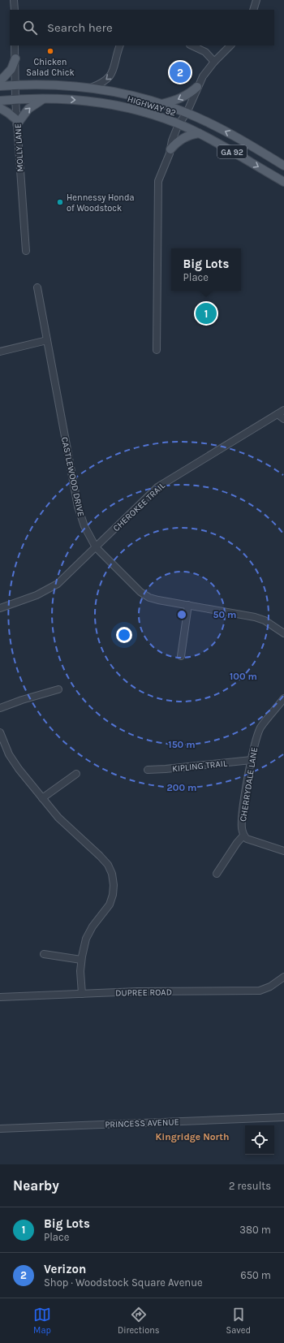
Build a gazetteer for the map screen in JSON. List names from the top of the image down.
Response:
{
  "streets": {
    "main road": ["HIGHWAY 92", "GA 92"],
    "street": [
      "MOLLY LANE",
      "CASTLEWOOD DRIVE",
      "CHEROKEE TRAIL",
      "KIPLING TRAIL",
      "CHERRYDALE LANE",
      "DUPREE ROAD",
      "PRINCESS AVENUE"
    ]
  },
  "crossings": [
    ["HIGHWAY 92", "MOLLY LANE"],
    ["CASTLEWOOD DRIVE", "CHEROKEE TRAIL"],
    ["KIPLING TRAIL", "CHERRYDALE LANE"]
  ],
  "districts": ["Kingridge North"],
  "places": ["Chicken Salad Chick", "Hennessy Honda of Woodstock"],
  "page": {
    "search": "Search here",
    "pins": ["2", "1"],
    "popup": ["Big Lots", "Place"],
    "heading": ["Nearby", "2 results"],
    "list": [
      {
        "mark": "1",
        "name": "Big Lots",
        "note": "Place",
        "value": "380 m"
      },
      {
        "mark": "2",
        "name": "Verizon",
        "note": "Shop · Woodstock Square Avenue",
        "value": "650 m"
      }
    ],
    "nav": ["Map", "Directions", "Saved"]
  },
  "rings": [
    "50 m",
    "100 m",
    "150 m",
    "200 m"
  ]
}
